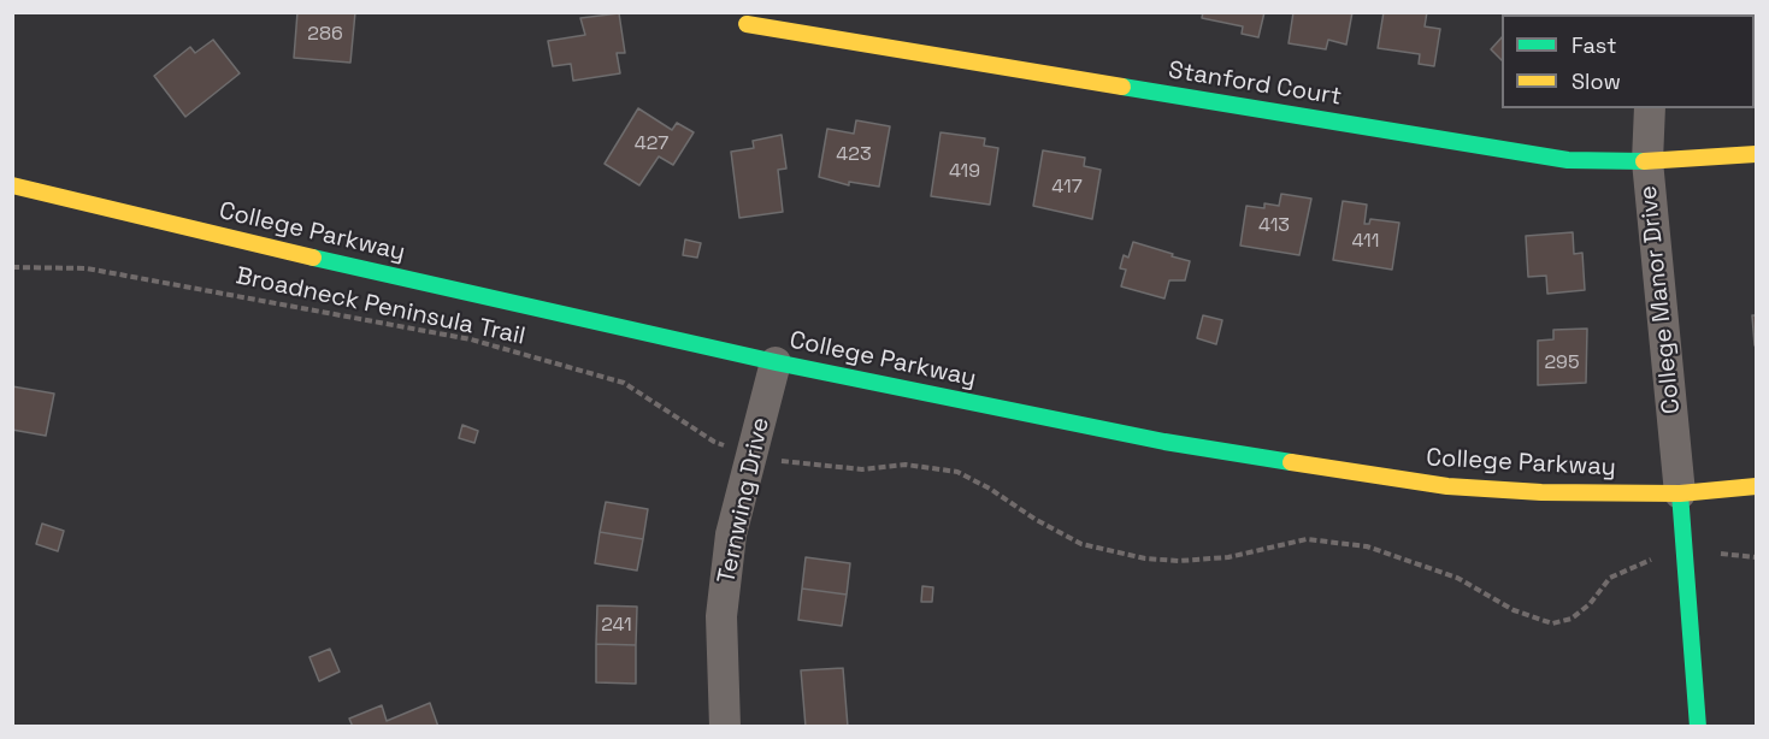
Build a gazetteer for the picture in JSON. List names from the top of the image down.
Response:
{
  "streets": {
    "main road": ["Stanford Court", "College Parkway"],
    "street": ["College Manor Drive", "Ternwing Drive"],
    "path": ["Broadneck Peninsula Trail"]
  },
  "crossings": [
    ["Stanford Court", "College Manor Drive"],
    ["College Parkway", "College Manor Drive"],
    ["College Parkway", "Ternwing Drive"]
  ],
  "house_numbers": [
    "286",
    "427",
    "423",
    "419",
    "417",
    "413",
    "411",
    "295",
    "241"
  ],
  "legend": ["Fast", "Slow"]
}
